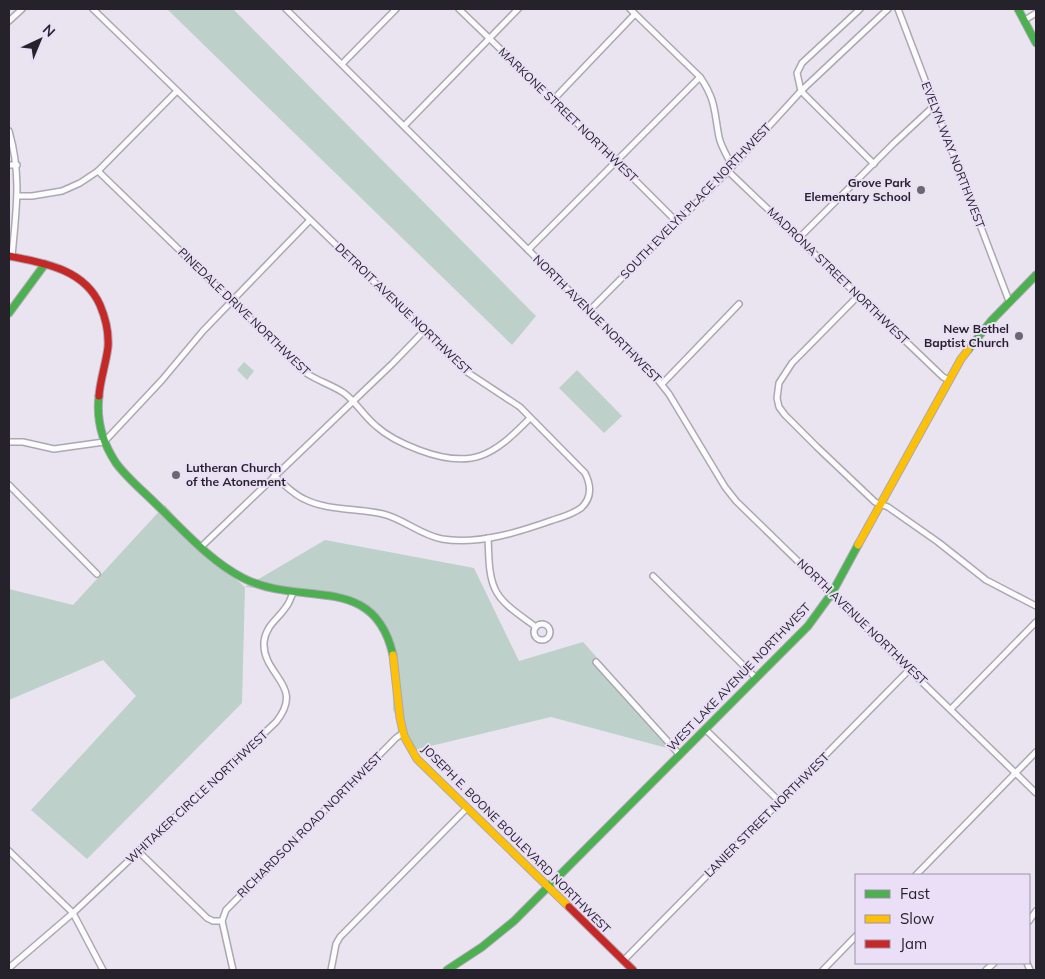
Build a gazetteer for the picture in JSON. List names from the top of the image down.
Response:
{
  "streets": {
    "main road": ["WEST LAKE AVENUE NORTHWEST", "JOSEPH E. BOONE BOULEVARD NORTHWEST"],
    "street": [
      "MARKONE STREET NORTHWEST",
      "EVELYN WAY NORTHWEST",
      "SOUTH EVELYN PLACE NORTHWEST",
      "MADRONA STREET NORTHWEST",
      "DETROIT AVENUE NORTHWEST",
      "PINEDALE DRIVE NORTHWEST",
      "NORTH AVENUE NORTHWEST",
      "WHITAKER CIRCLE NORTHWEST",
      "LANIER STREET NORTHWEST",
      "RICHARDSON ROAD NORTHWEST"
    ]
  },
  "crossings": [
    ["MARKONE STREET NORTHWEST", "SOUTH EVELYN PLACE NORTHWEST"],
    ["EVELYN WAY NORTHWEST", "WEST LAKE AVENUE NORTHWEST"],
    ["SOUTH EVELYN PLACE NORTHWEST", "MADRONA STREET NORTHWEST"],
    ["SOUTH EVELYN PLACE NORTHWEST", "NORTH AVENUE NORTHWEST"],
    ["MADRONA STREET NORTHWEST", "WEST LAKE AVENUE NORTHWEST"],
    ["DETROIT AVENUE NORTHWEST", "PINEDALE DRIVE NORTHWEST"],
    ["NORTH AVENUE NORTHWEST", "WEST LAKE AVENUE NORTHWEST"],
    ["NORTH AVENUE NORTHWEST", "LANIER STREET NORTHWEST"],
    ["WEST LAKE AVENUE NORTHWEST", "JOSEPH E. BOONE BOULEVARD NORTHWEST"],
    ["WHITAKER CIRCLE NORTHWEST", "JOSEPH E. BOONE BOULEVARD NORTHWEST"],
    ["LANIER STREET NORTHWEST", "JOSEPH E. BOONE BOULEVARD NORTHWEST"],
    ["RICHARDSON ROAD NORTHWEST", "JOSEPH E. BOONE BOULEVARD NORTHWEST"]
  ],
  "places": ["Grove Park Elementary School", "New Bethel Baptist Church", "Lutheran Church of the Atonement"],
  "legend": ["Fast", "Slow", "Jam"],
  "north": "top right"
}
